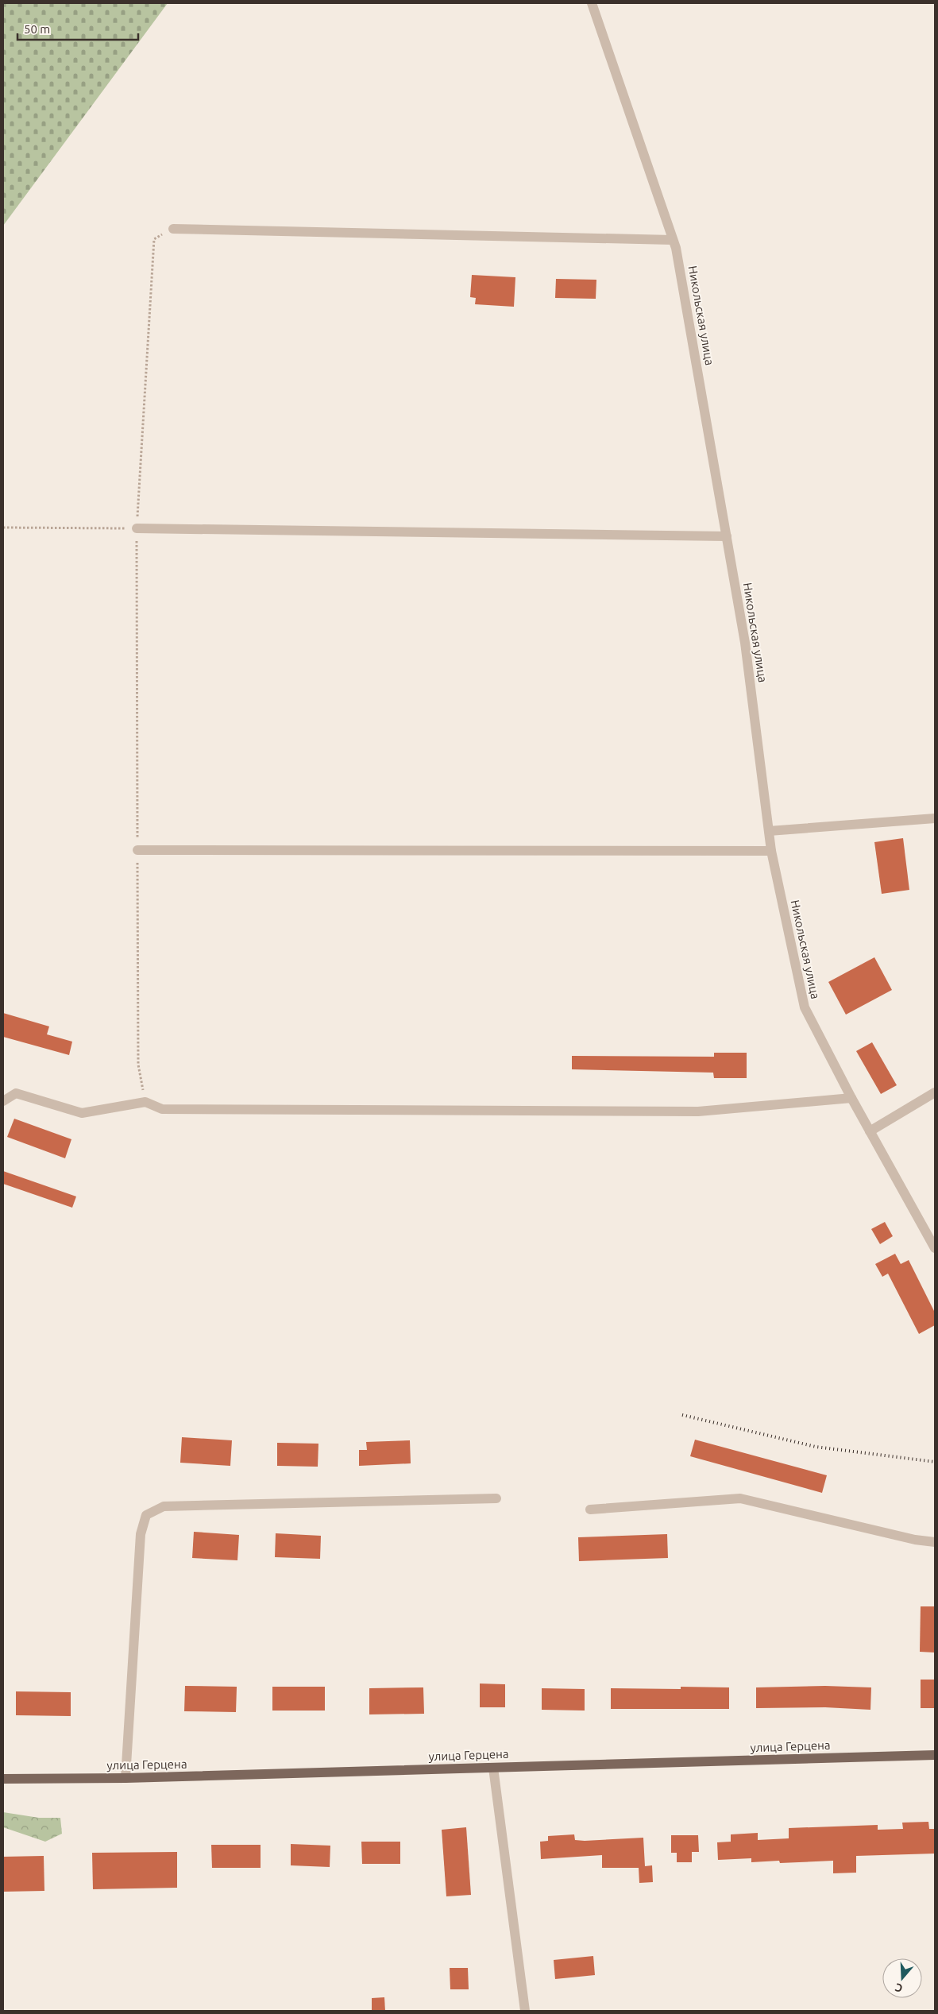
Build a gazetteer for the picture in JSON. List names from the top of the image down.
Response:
{
  "streets": {
    "main road": ["улица Герцена"],
    "street": ["Никольская улица"]
  },
  "scale_bar": "50 m",
  "north": "bottom"
}
